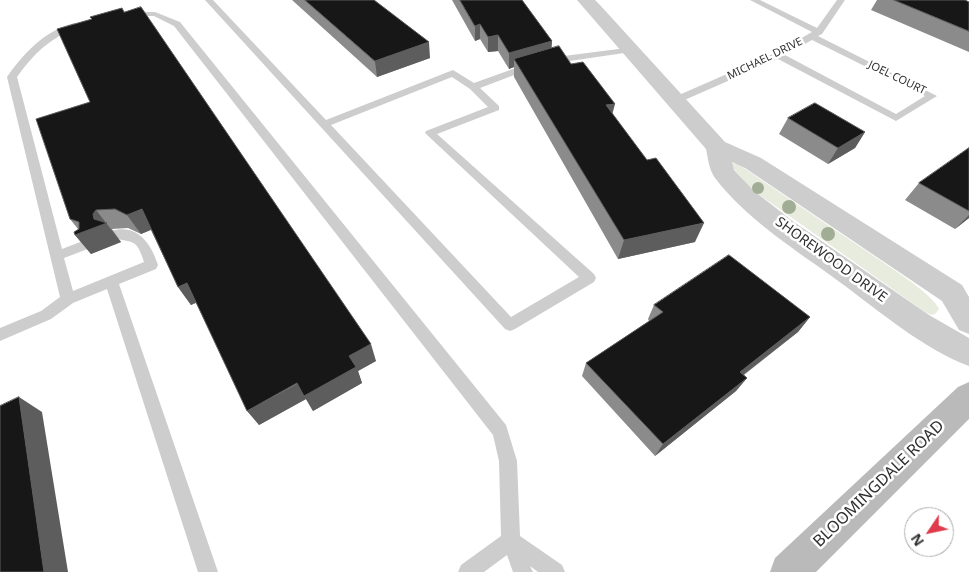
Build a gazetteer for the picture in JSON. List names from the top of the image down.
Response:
{
  "streets": {
    "street": ["SHOREWOOD DRIVE", "BLOOMINGDALE ROAD"],
    "lane": ["MICHAEL DRIVE", "JOEL COURT"]
  },
  "crossings": [
    ["MICHAEL DRIVE", "JOEL COURT"],
    ["MICHAEL DRIVE", "SHOREWOOD DRIVE"]
  ],
  "north": "bottom left"
}
